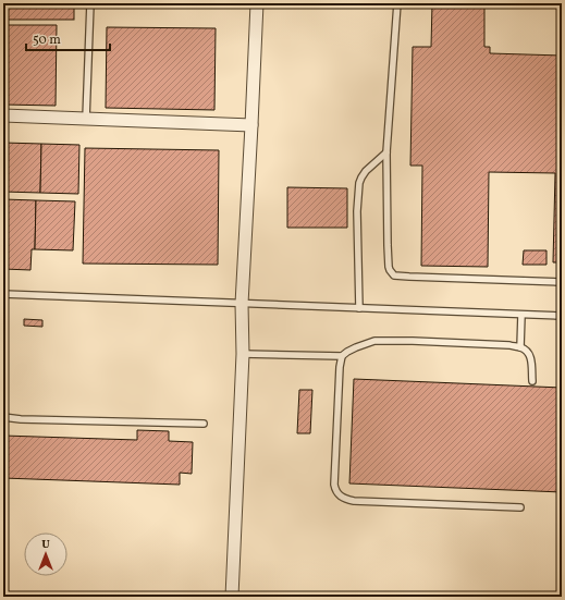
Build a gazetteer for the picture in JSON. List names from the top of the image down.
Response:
{
  "scale_bar": "50 m",
  "north": "top"
}
